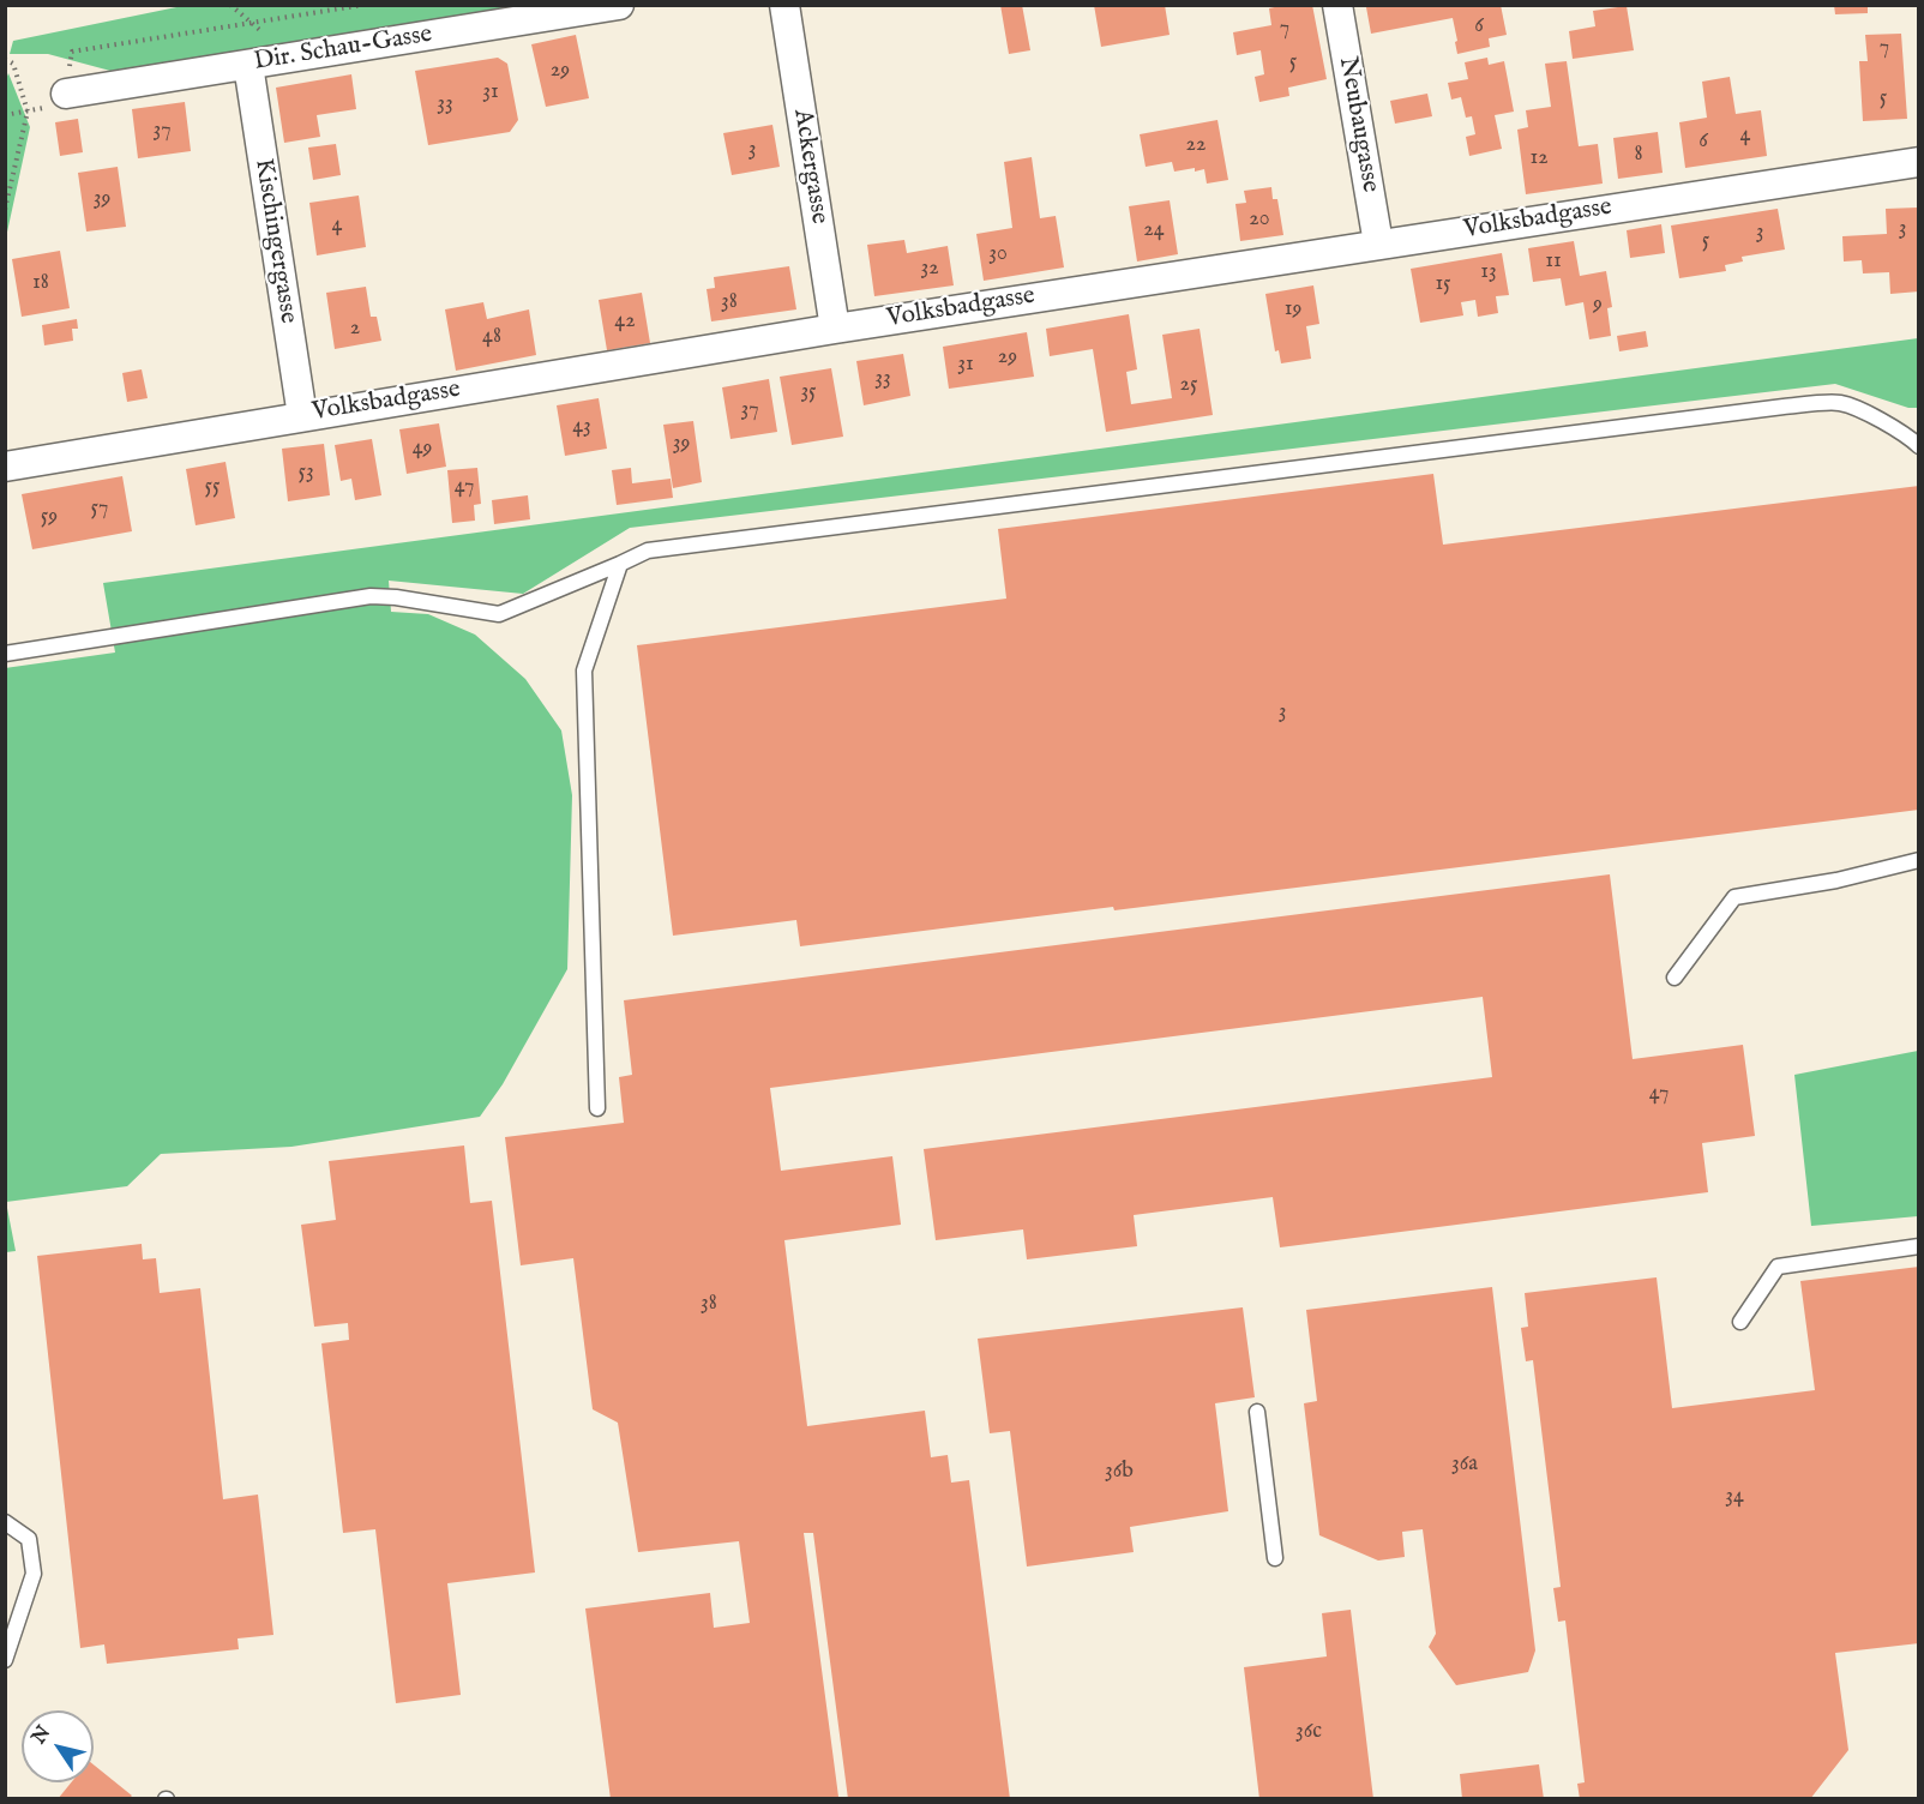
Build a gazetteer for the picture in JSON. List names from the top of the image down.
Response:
{
  "streets": {
    "street": [
      "Dir. Schau-Gasse",
      "Neubaugasse",
      "Ackergasse",
      "Volksbadgasse",
      "Kischingergasse"
    ]
  },
  "crossings": [
    ["Dir. Schau-Gasse", "Kischingergasse"],
    ["Neubaugasse", "Volksbadgasse"],
    ["Ackergasse", "Volksbadgasse"],
    ["Volksbadgasse", "Kischingergasse"]
  ],
  "house_numbers": [
    "6",
    "7",
    "7",
    "5",
    "29",
    "31",
    "5",
    "33",
    "37",
    "4",
    "6",
    "22",
    "3",
    "8",
    "12",
    "39",
    "20",
    "4",
    "3",
    "24",
    "3",
    "5",
    "30",
    "11",
    "32",
    "13",
    "18",
    "15",
    "38",
    "9",
    "19",
    "42",
    "2",
    "48",
    "29",
    "31",
    "33",
    "25",
    "35",
    "37",
    "43",
    "39",
    "49",
    "53",
    "55",
    "47",
    "57",
    "59",
    "3",
    "47",
    "38",
    "36a",
    "36b",
    "34",
    "36c"
  ],
  "north": "top left"
}
